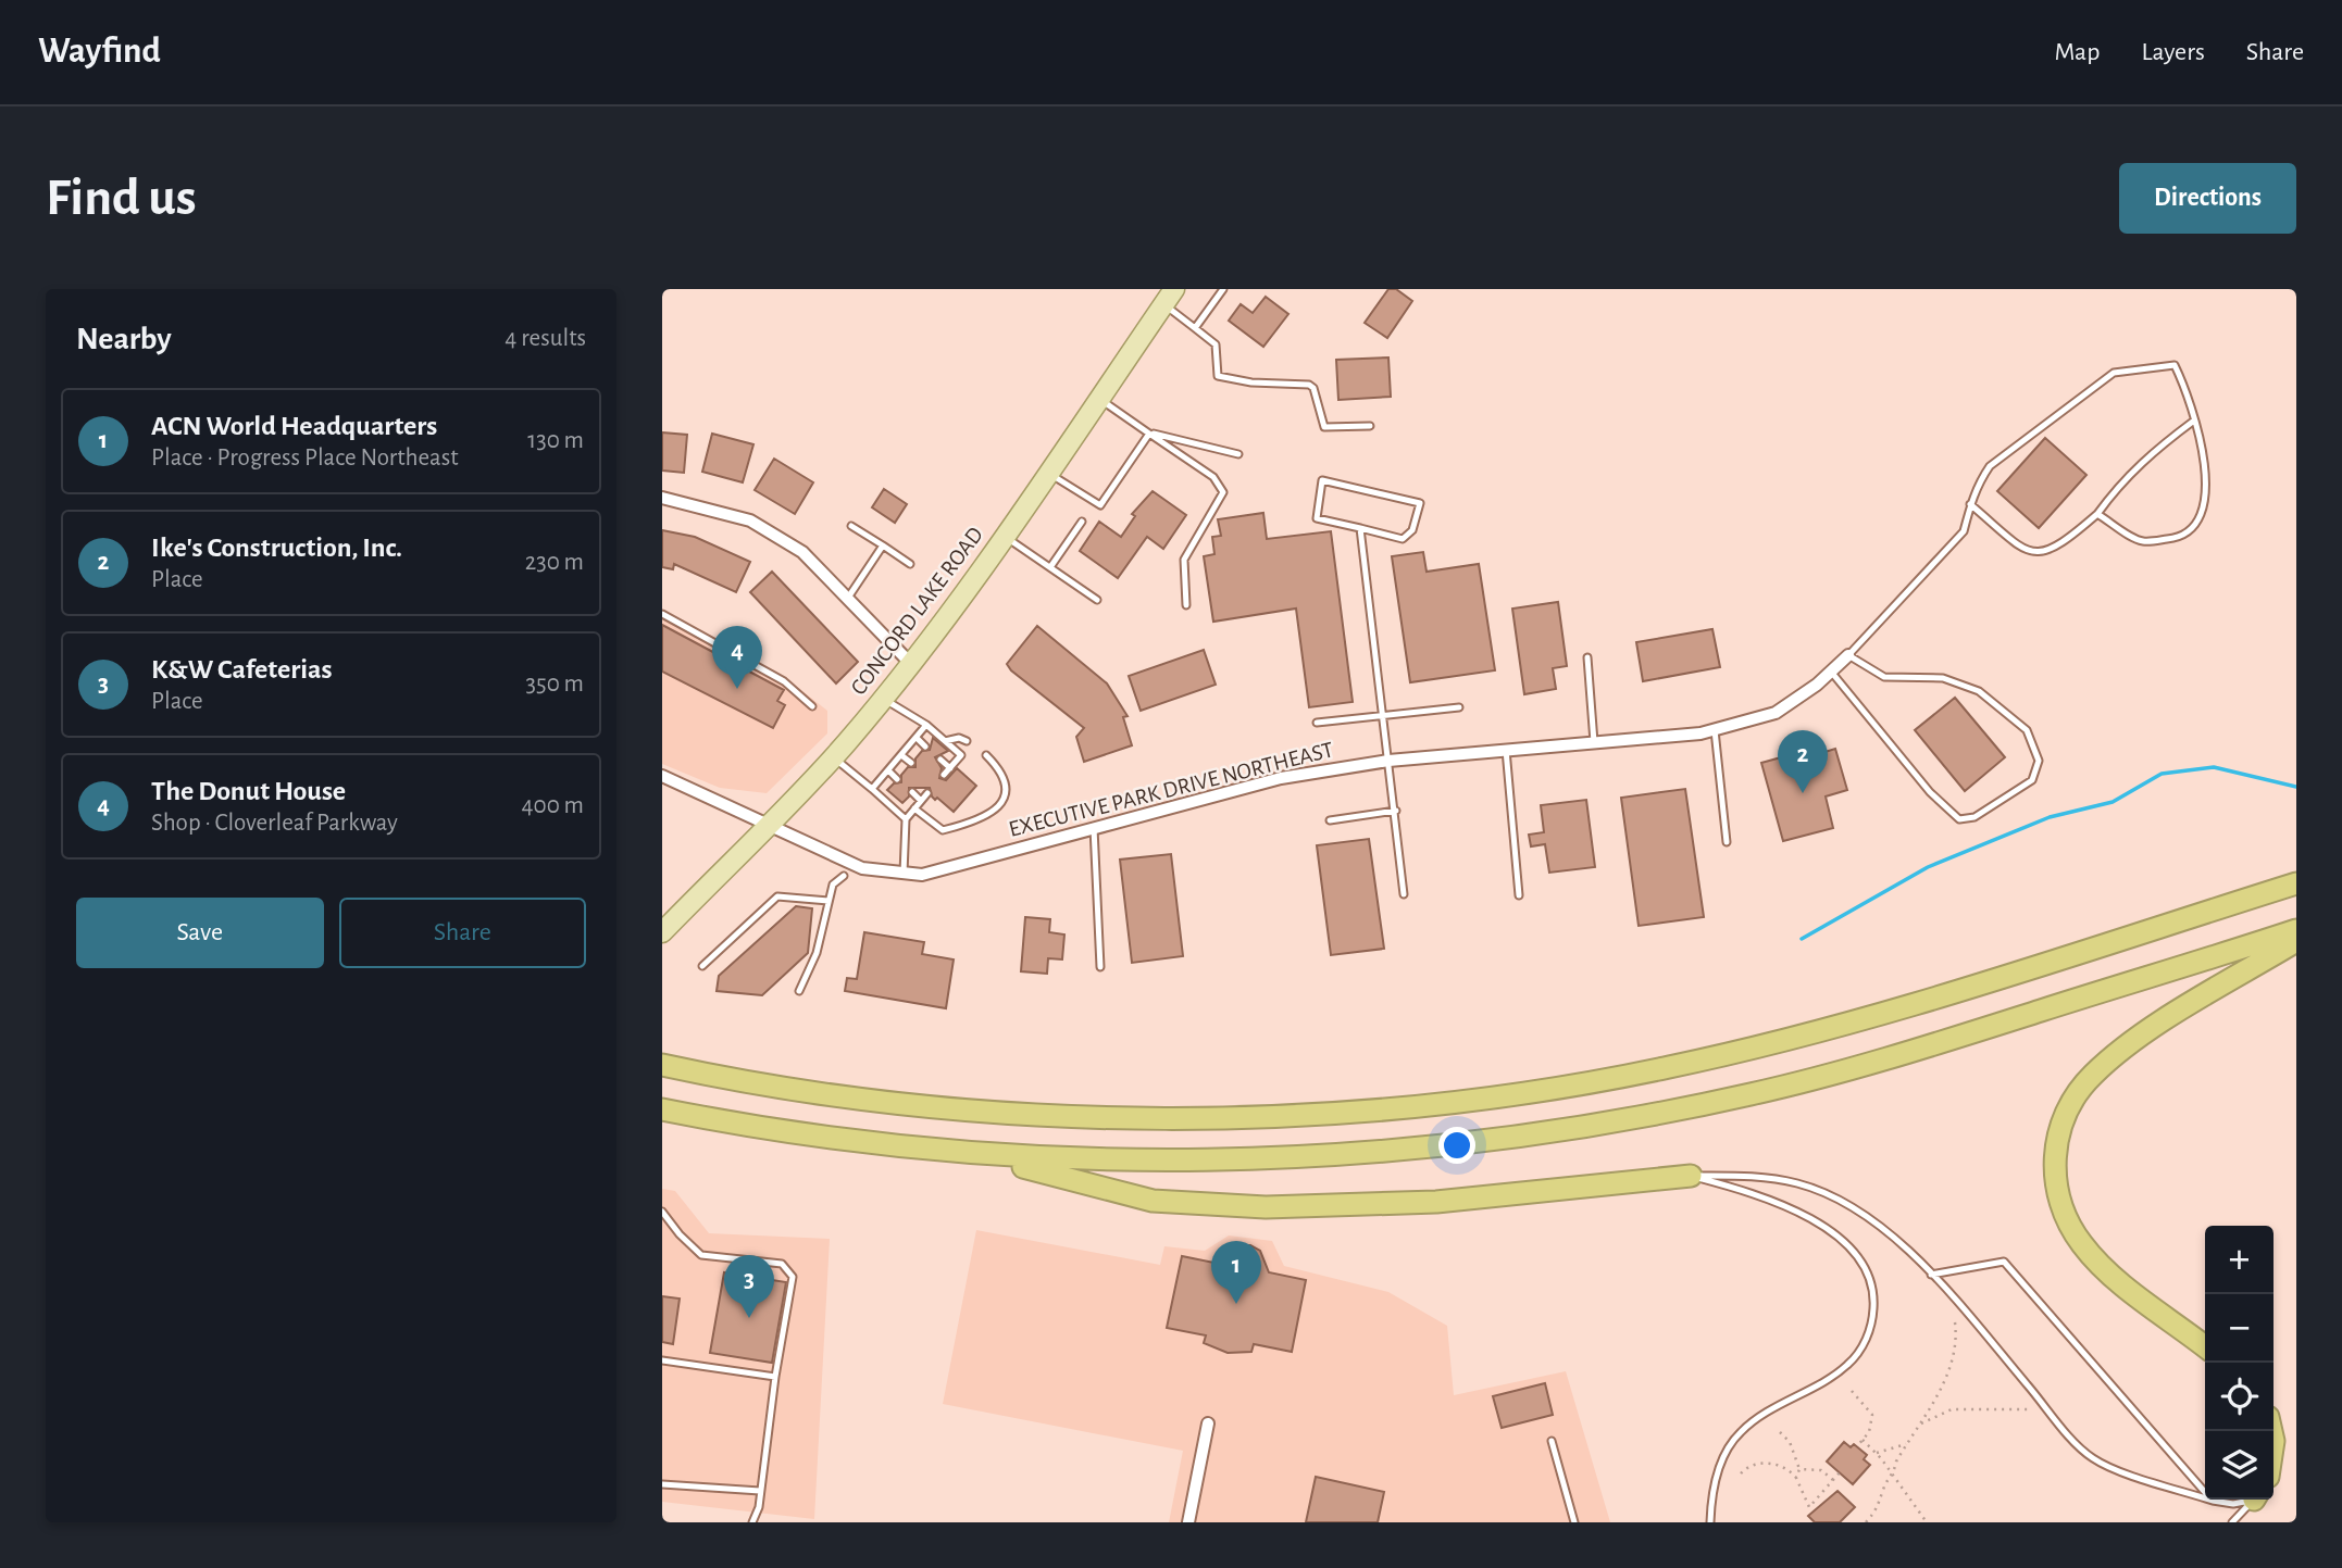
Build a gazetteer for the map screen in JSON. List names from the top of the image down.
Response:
{
  "streets": {
    "main road": ["CONCORD LAKE ROAD"],
    "street": ["EXECUTIVE PARK DRIVE NORTHEAST"]
  },
  "crossings": [
    ["CONCORD LAKE ROAD", "EXECUTIVE PARK DRIVE NORTHEAST"]
  ],
  "page": {
    "header": "Wayfind",
    "nav": ["Map", "Layers", "Share"],
    "buttons": [
      "Directions",
      ["Save", "Share"]
    ],
    "title": "Find us",
    "heading": ["Nearby", "4 results"],
    "list": [
      {
        "mark": "1",
        "name": "ACN World Headquarters",
        "note": "Place · Progress Place Northeast",
        "value": "130 m"
      },
      {
        "mark": "2",
        "name": "Ike's Construction, Inc.",
        "note": "Place",
        "value": "230 m"
      },
      {
        "mark": "3",
        "name": "K&W Cafeterias",
        "note": "Place",
        "value": "350 m"
      },
      {
        "mark": "4",
        "name": "The Donut House",
        "note": "Shop · Cloverleaf Parkway",
        "value": "400 m"
      }
    ],
    "pins": [
      "4",
      "2",
      "1",
      "3"
    ],
    "map_buttons": ["+", "−"]
  }
}
